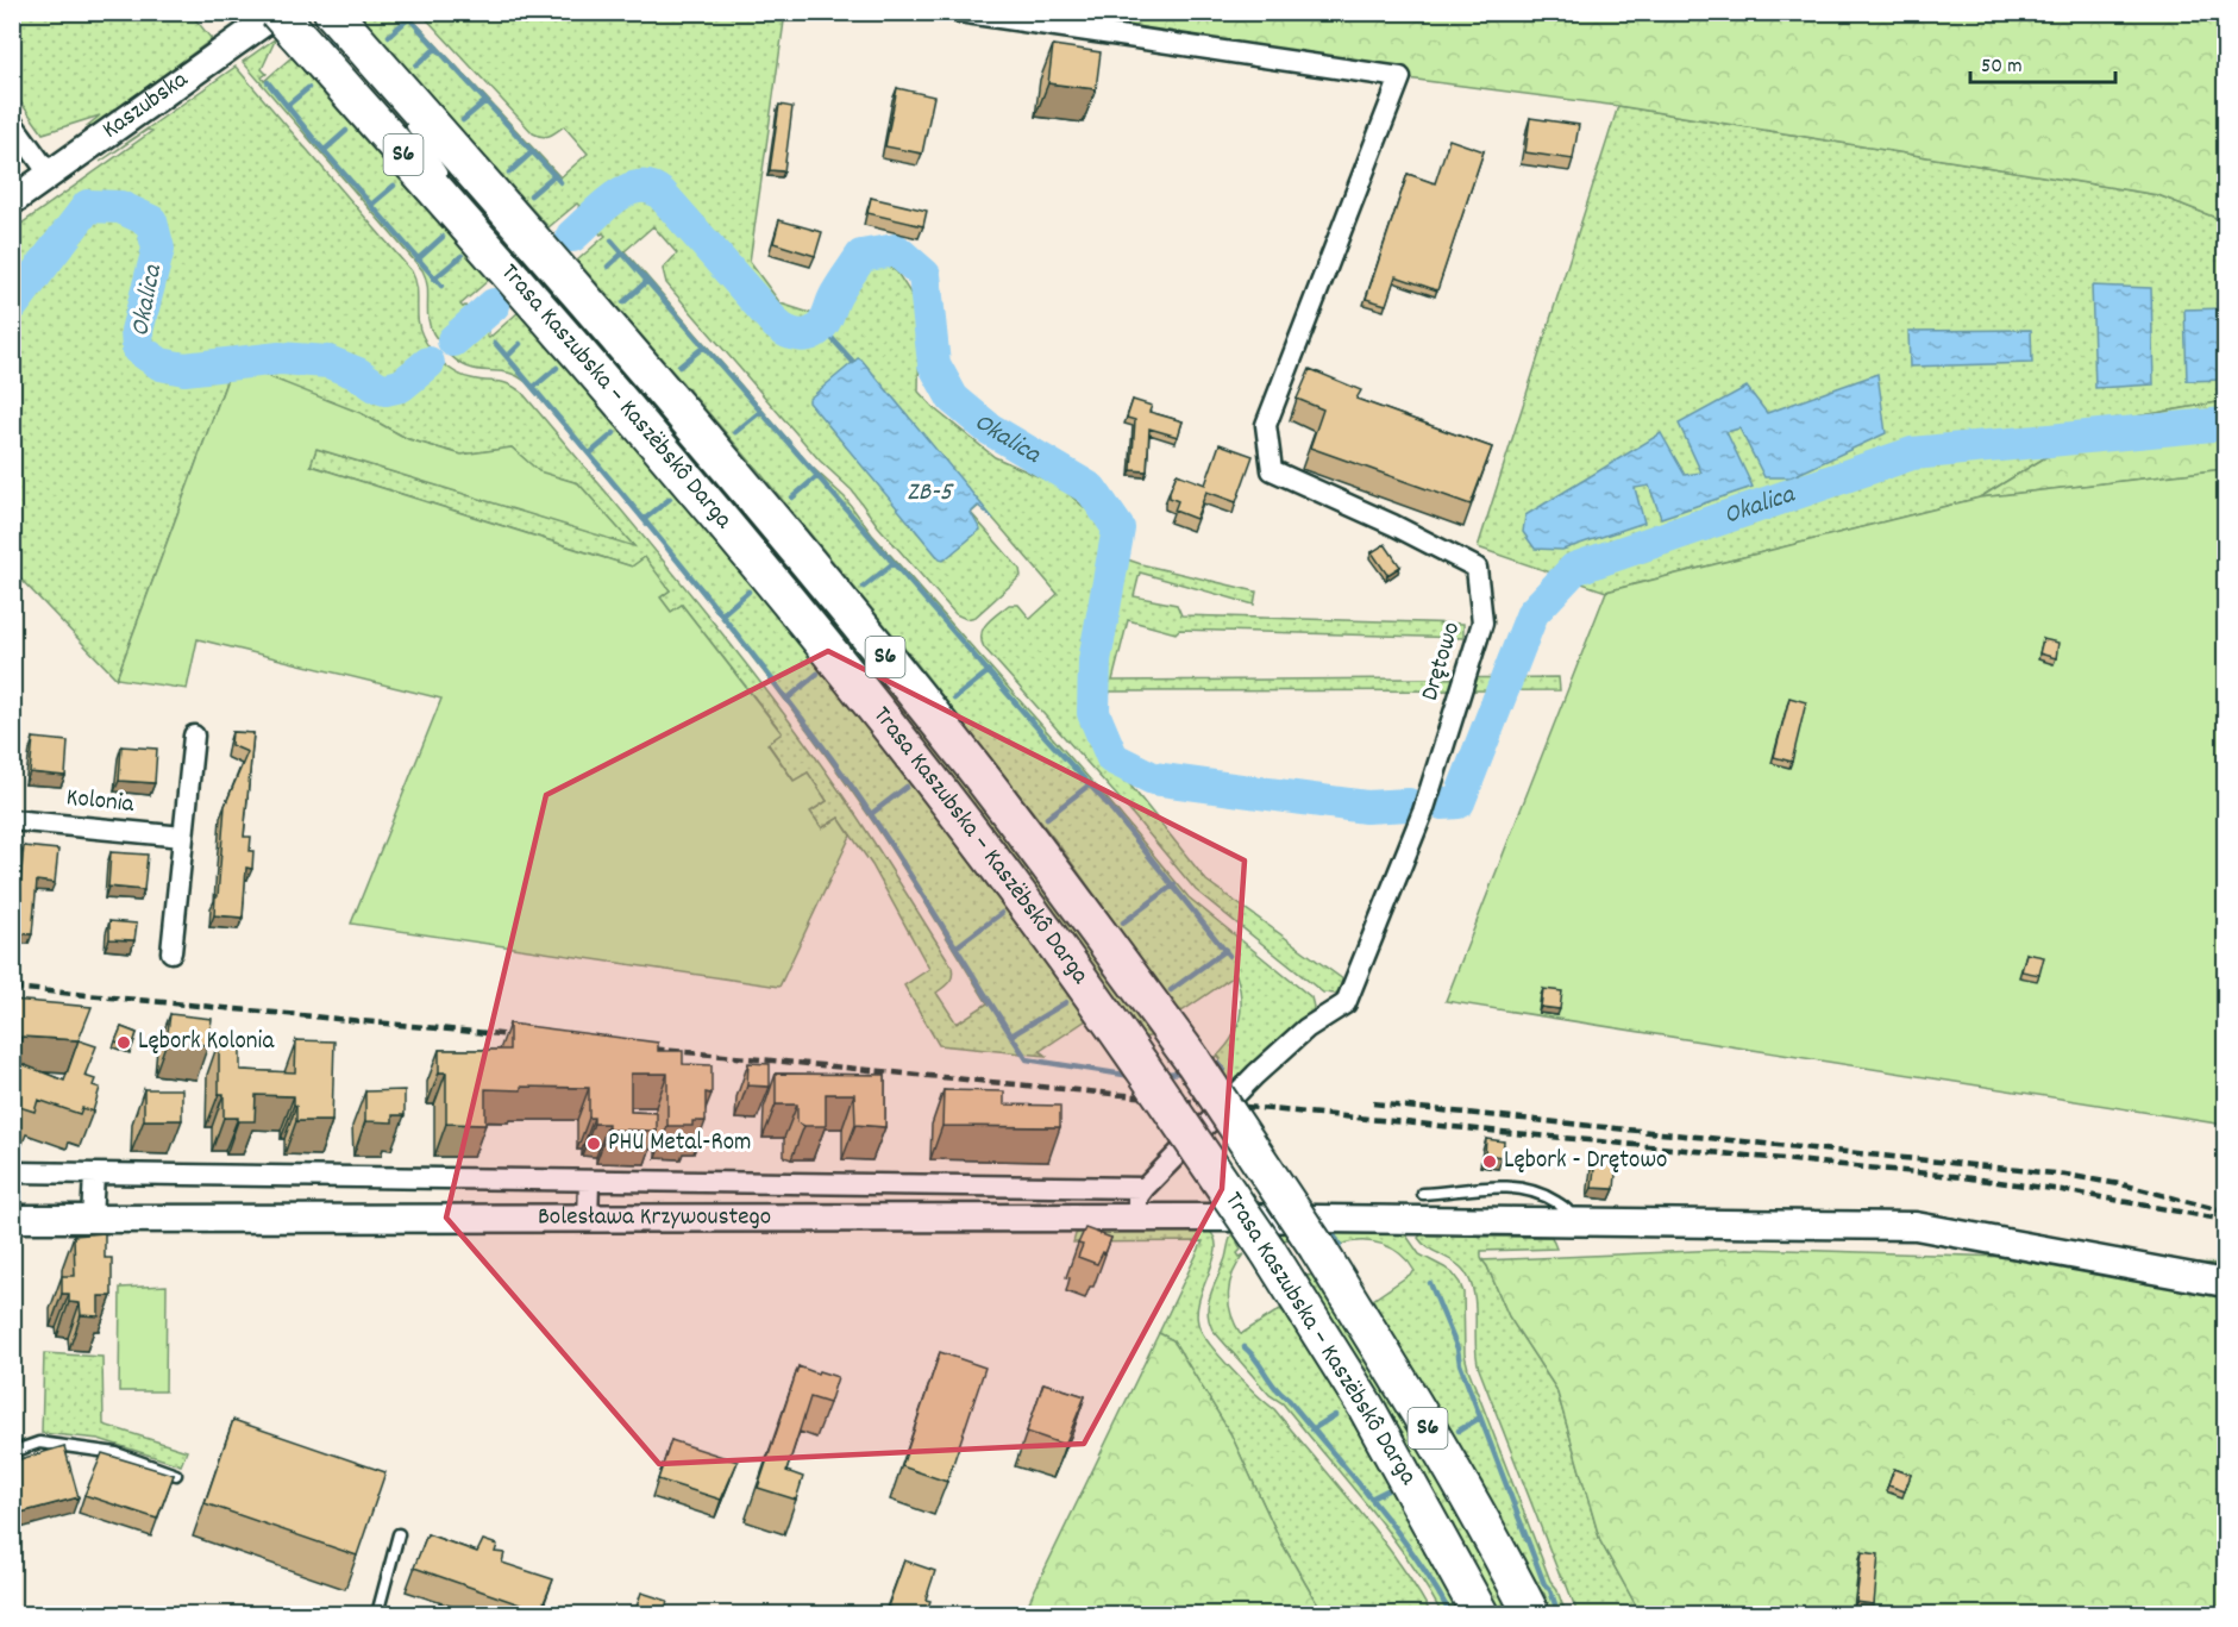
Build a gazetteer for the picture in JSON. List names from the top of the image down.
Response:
{
  "streets": {
    "highway": ["S6", "Trasa Kaszubska – Kaszëbskô Darga"],
    "main road": ["Kaszubska", "Bolesława Krzywoustego"],
    "street": ["Drętowo", "Kolonia"]
  },
  "crossings": [
    ["Kaszubska", "Trasa Kaszubska – Kaszëbskô Darga"],
    ["Trasa Kaszubska – Kaszëbskô Darga", "Bolesława Krzywoustego"]
  ],
  "water": ["Okalica", "ZB-5"],
  "places": ["Lębork Kolonia", "PHU Metal-Rom", "Lębork - Drętowo"],
  "scale_bar": "50 m"
}
